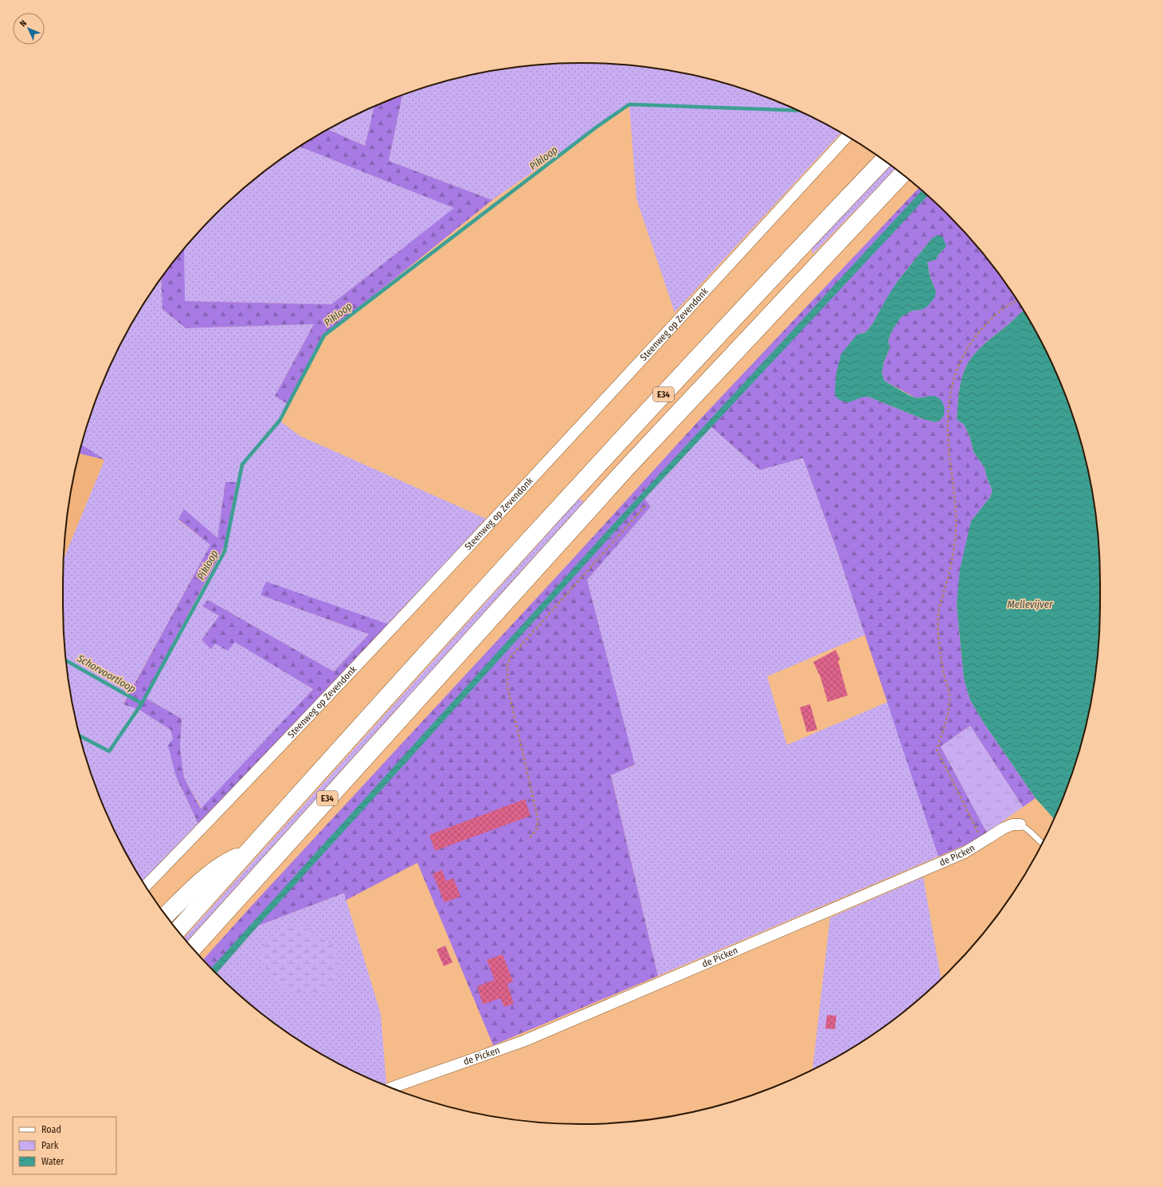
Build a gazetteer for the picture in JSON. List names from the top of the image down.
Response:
{
  "streets": {
    "highway": ["E34"],
    "street": ["Steenweg op Zevendonk", "de Picken"]
  },
  "water": ["Pikloop", "Mellevijver", "Schorvoortloop"],
  "legend": ["Road", "Park", "Water"],
  "north": "top left"
}
